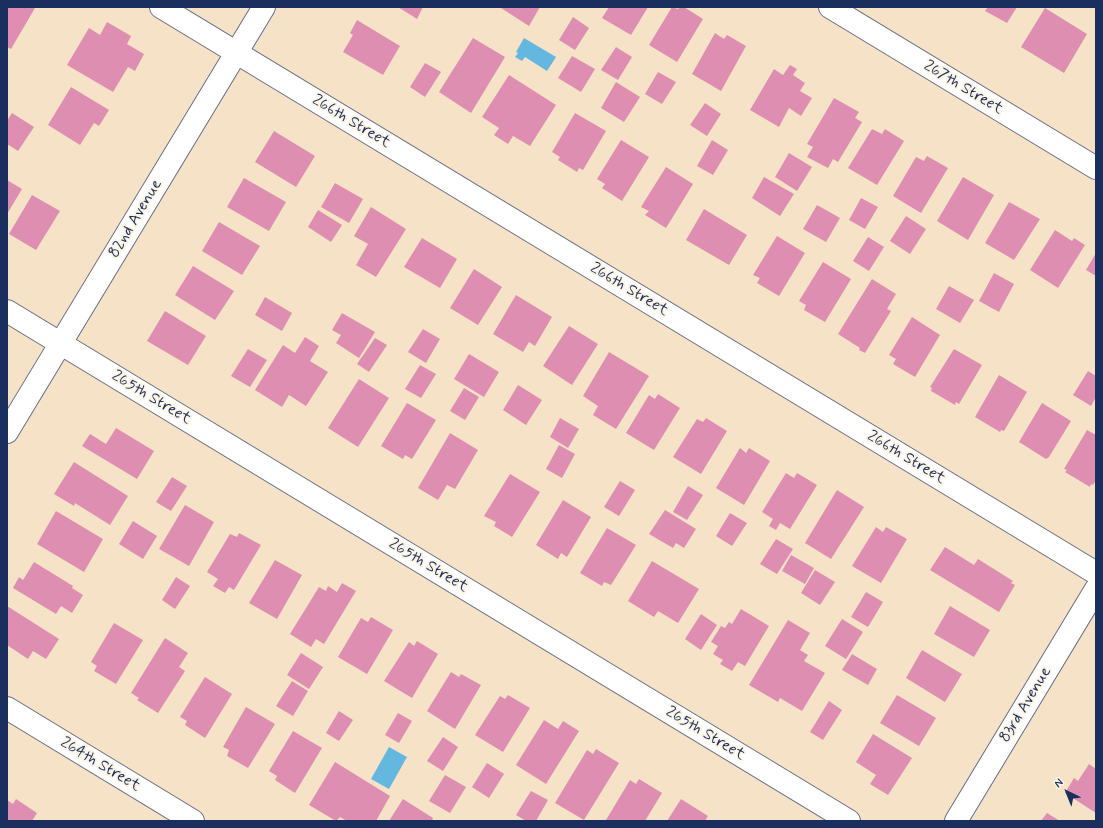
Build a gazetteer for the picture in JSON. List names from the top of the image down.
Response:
{
  "streets": {
    "street": [
      "267th Street",
      "266th Street",
      "82nd Avenue",
      "265th Street",
      "83rd Avenue",
      "264th Street"
    ]
  },
  "crossings": [
    ["266th Street", "82nd Avenue"],
    ["82nd Avenue", "265th Street"]
  ],
  "north": "top left"
}
